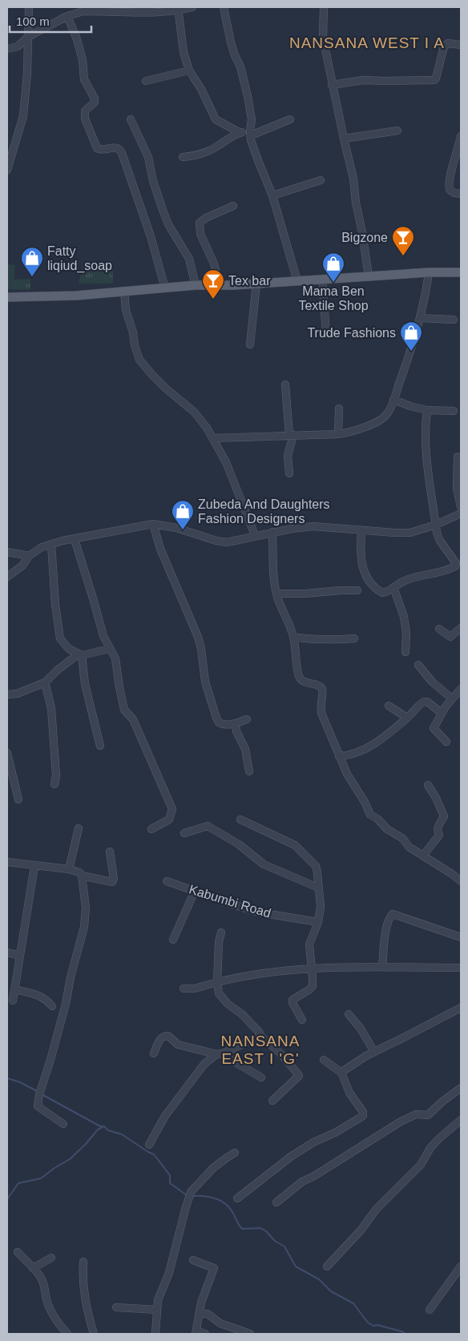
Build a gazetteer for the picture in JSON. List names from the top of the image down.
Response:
{
  "streets": {
    "street": ["Kabumbi Road"]
  },
  "districts": ["NANSANA WEST I A", "NANSANA EAST I 'G'"],
  "places": {
    "bar": ["Bigzone", "Tex bar"],
    "shop": [
      "Fatty liqiud_soap",
      "Mama Ben Textile Shop",
      "Trude Fashions",
      "Zubeda And Daughters Fashion Designers"
    ]
  },
  "scale_bar": "100 m"
}
